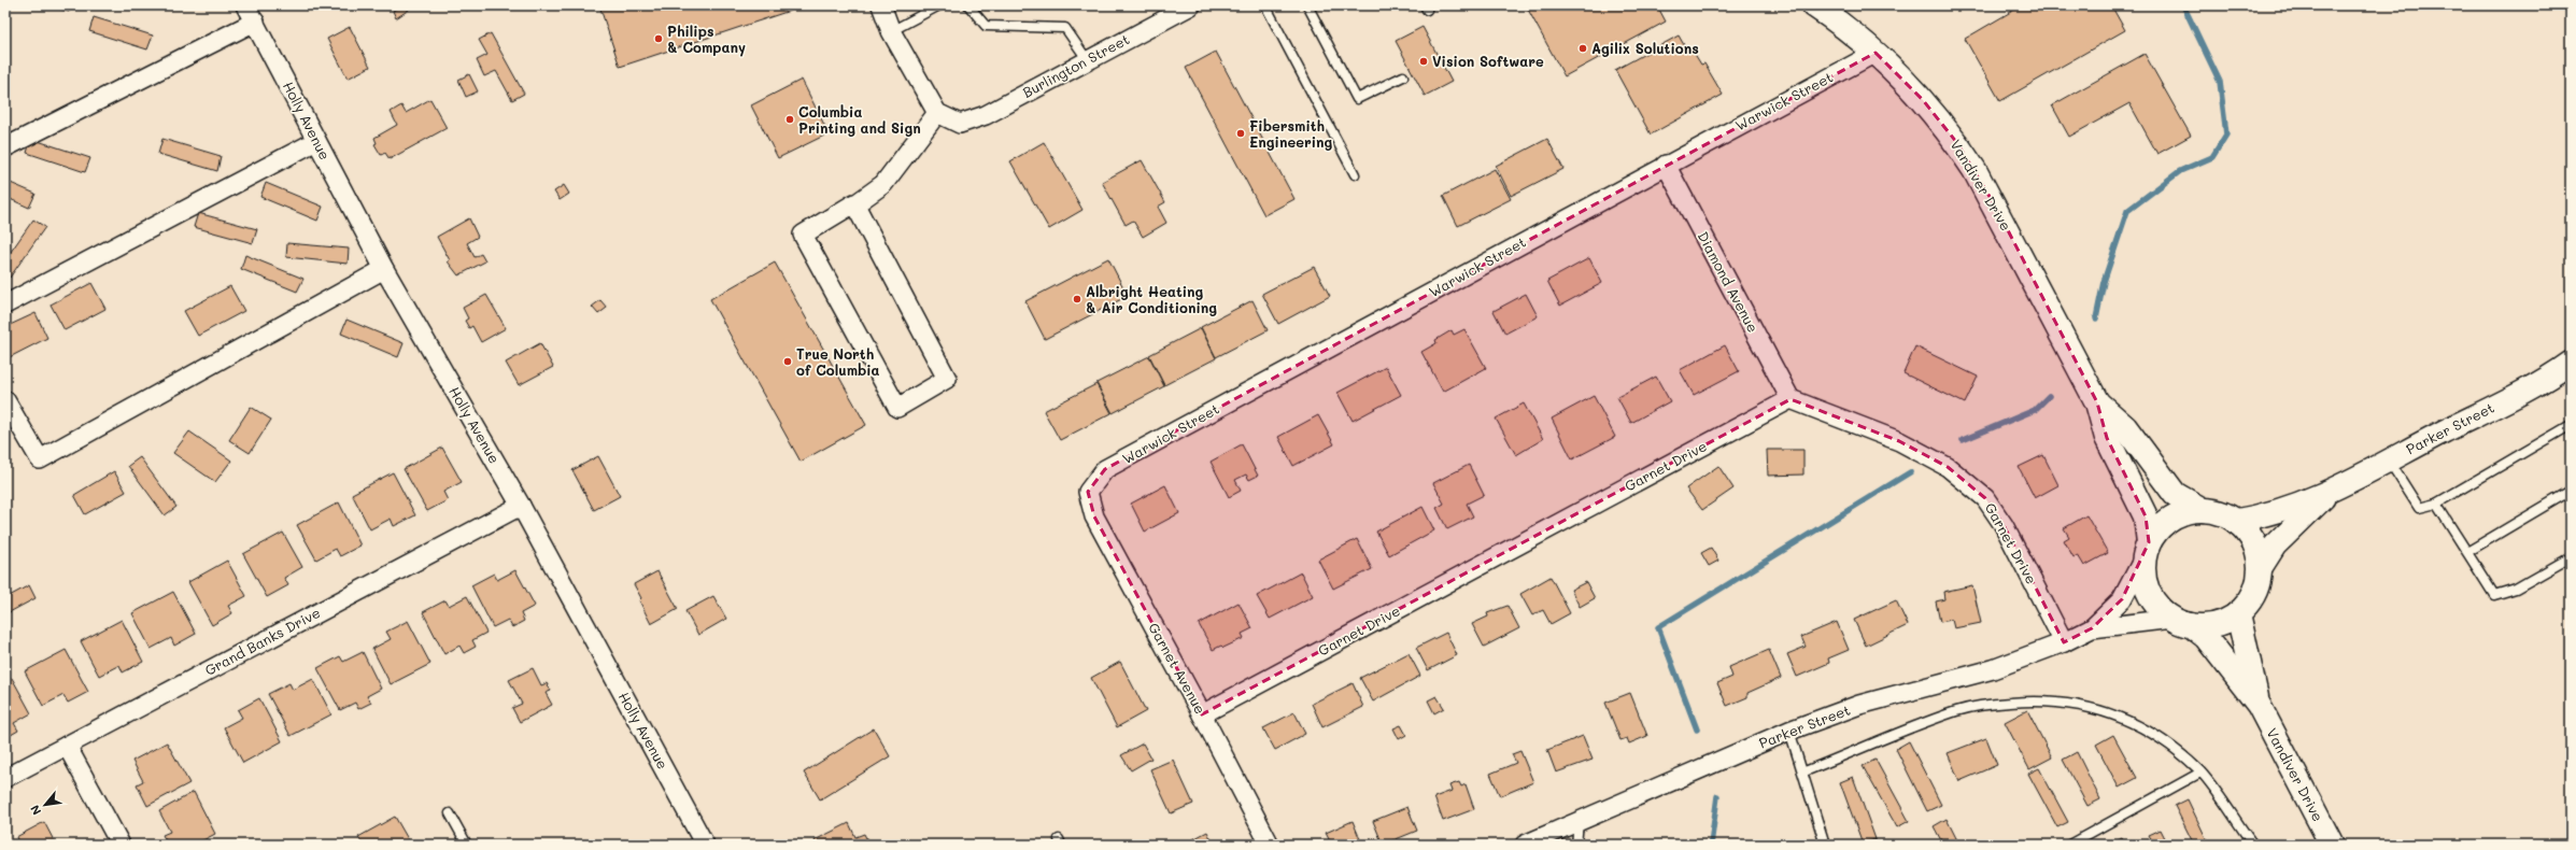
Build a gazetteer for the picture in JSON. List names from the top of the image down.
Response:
{
  "streets": {
    "main road": ["Vandiver Drive"],
    "street": [
      "Burlington Street",
      "Warwick Street",
      "Holly Avenue",
      "Diamond Avenue",
      "Parker Street",
      "Garnet Drive",
      "Grand Banks Drive",
      "Garnet Avenue"
    ]
  },
  "crossings": [
    ["Warwick Street", "Vandiver Drive"],
    ["Warwick Street", "Diamond Avenue"],
    ["Warwick Street", "Garnet Avenue"],
    ["Holly Avenue", "Grand Banks Drive"],
    ["Vandiver Drive", "Parker Street"],
    ["Diamond Avenue", "Garnet Drive"],
    ["Parker Street", "Garnet Drive"],
    ["Garnet Drive", "Garnet Avenue"]
  ],
  "places": [
    "Philips & Company",
    "Agilix Solutions",
    "Vision Software",
    "Columbia Printing and Sign",
    "Fibersmith Engineering",
    "Albright Heating & Air Conditioning",
    "True North of Columbia"
  ],
  "north": "bottom left"
}
